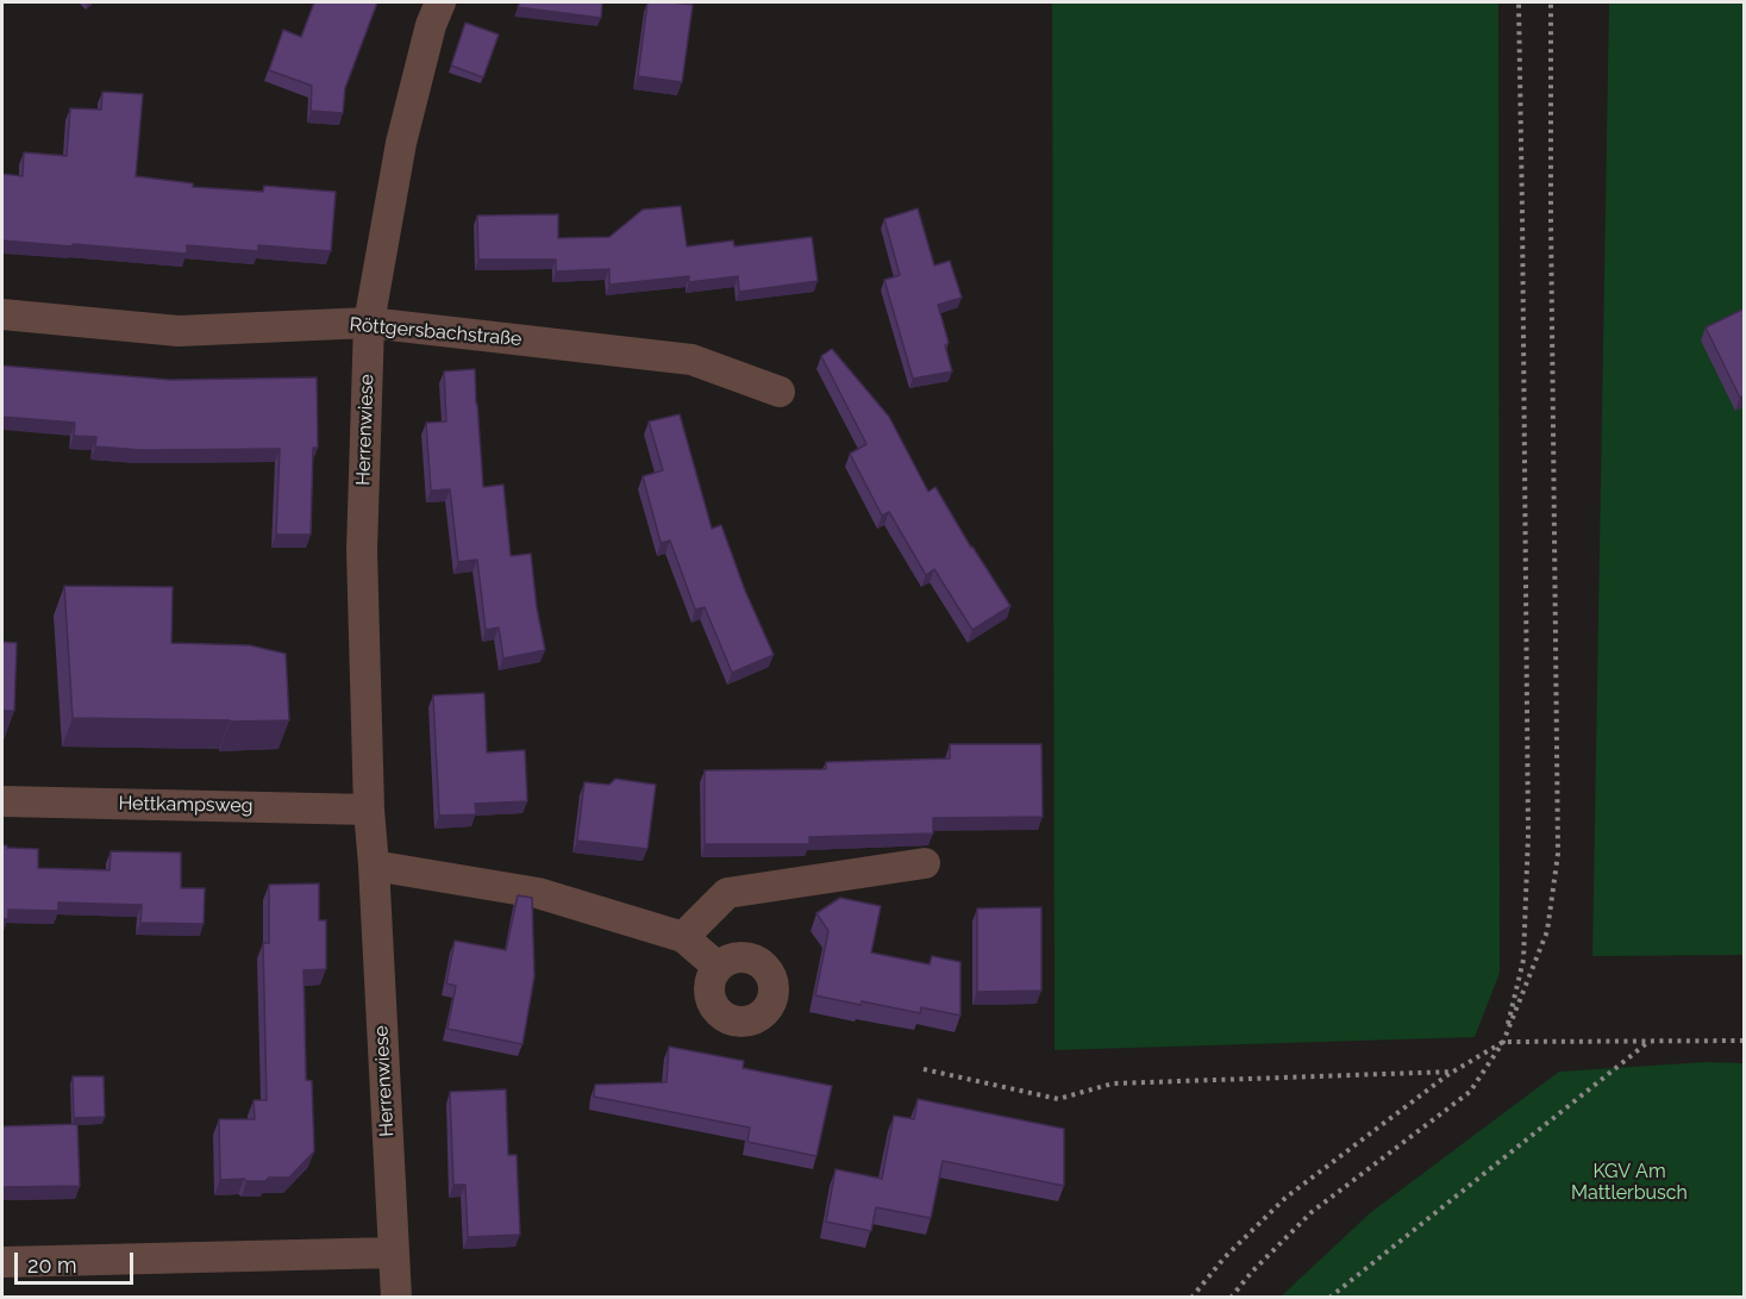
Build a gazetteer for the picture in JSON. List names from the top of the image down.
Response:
{
  "streets": {
    "street": ["Röttgersbachstraße", "Herrenwiese", "Hettkampsweg"]
  },
  "crossings": [
    ["Röttgersbachstraße", "Herrenwiese"],
    ["Herrenwiese", "Hettkampsweg"]
  ],
  "parks": ["KGV Am Mattlerbusch"],
  "scale_bar": "20 m"
}
